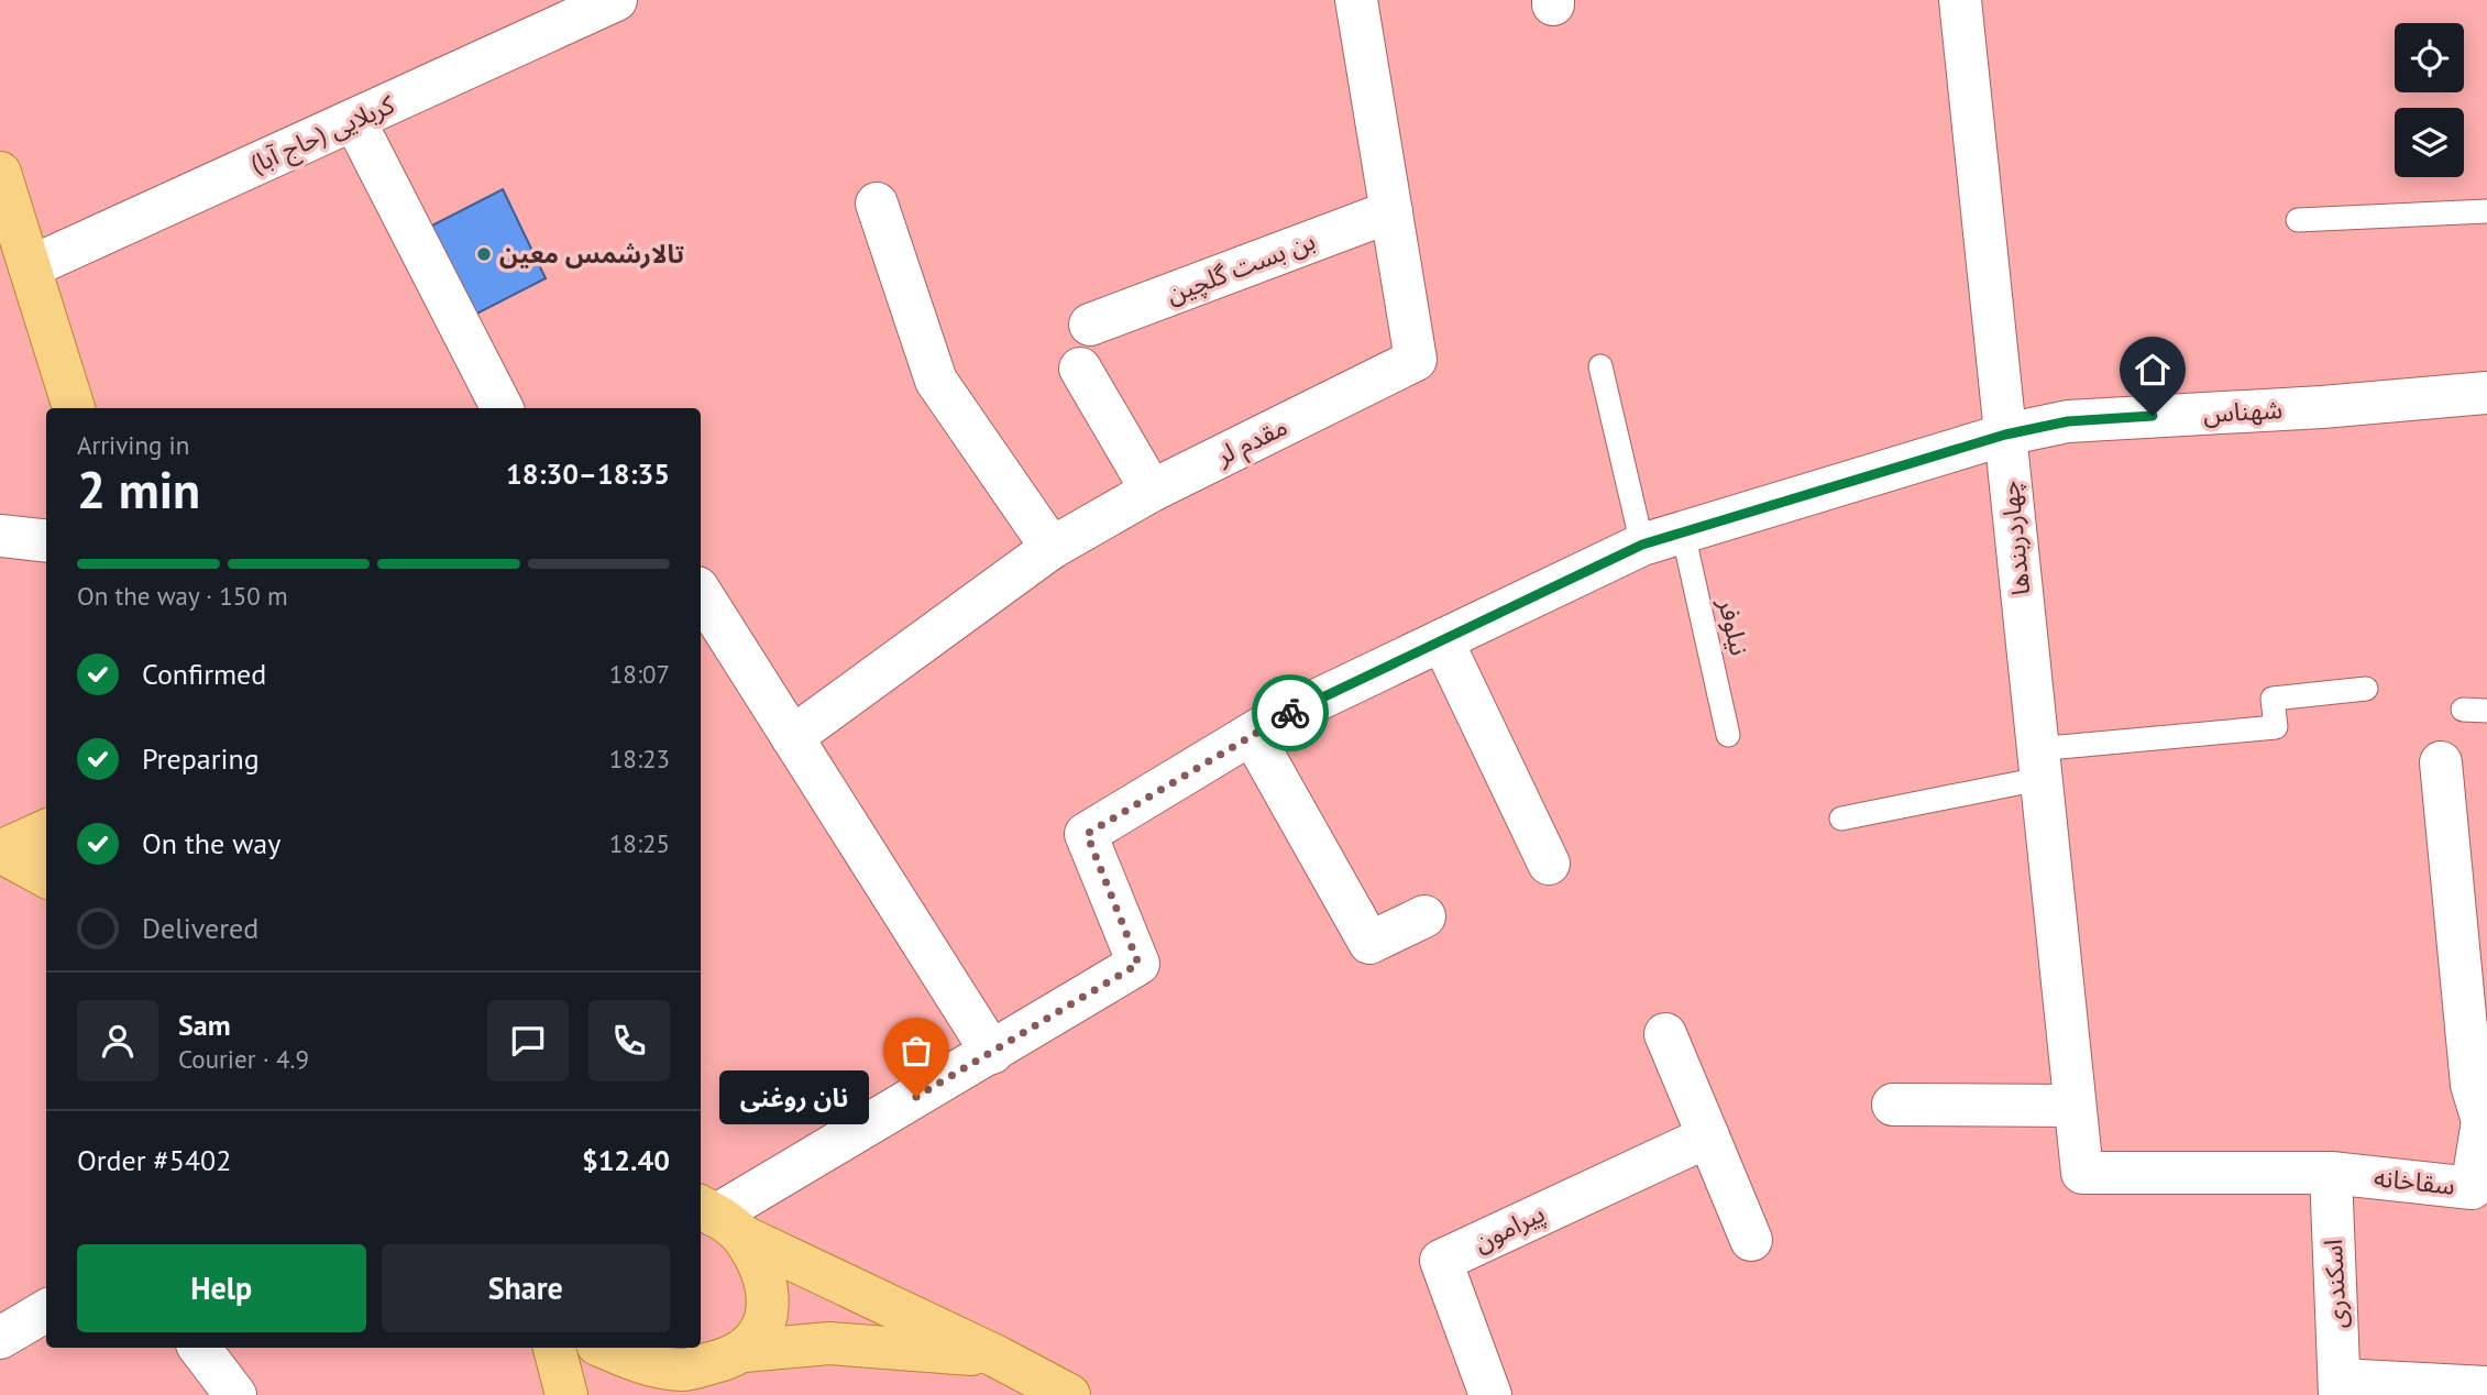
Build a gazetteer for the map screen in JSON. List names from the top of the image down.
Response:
{
  "streets": {
    "street": [
      "کربلایی (حاج آبا)",
      "بن بست گلچین",
      "شهناس",
      "مقدم لر",
      "چهاردربندها",
      "سقاخانه",
      "پیرامون",
      "اسکندری"
    ],
    "lane": ["نیلوفر"]
  },
  "crossings": [
    ["بن بست گلچین", "مقدم لر"],
    ["شهناس", "چهاردربندها"],
    ["شهناس", "نیلوفر"],
    ["چهاردربندها", "سقاخانه"],
    ["چهاردربندها", "اسکندری"],
    ["سقاخانه", "اسکندری"]
  ],
  "places": ["تالارشمس معین", "نان روغنی"],
  "page": {
    "heading": ["2 min", "Arriving in", "18:30–18:35"],
    "panel": [
      "Sam",
      "Courier · 4.9",
      "Order #5402",
      "$12.40"
    ],
    "bar": "On the way · 150 m",
    "list": [
      ["Confirmed", "18:07"],
      ["Preparing", "18:23"],
      ["On the way", "18:25"],
      "Delivered"
    ],
    "bubble": "نان روغنی",
    "buttons": ["Help", "Share"]
  }
}
